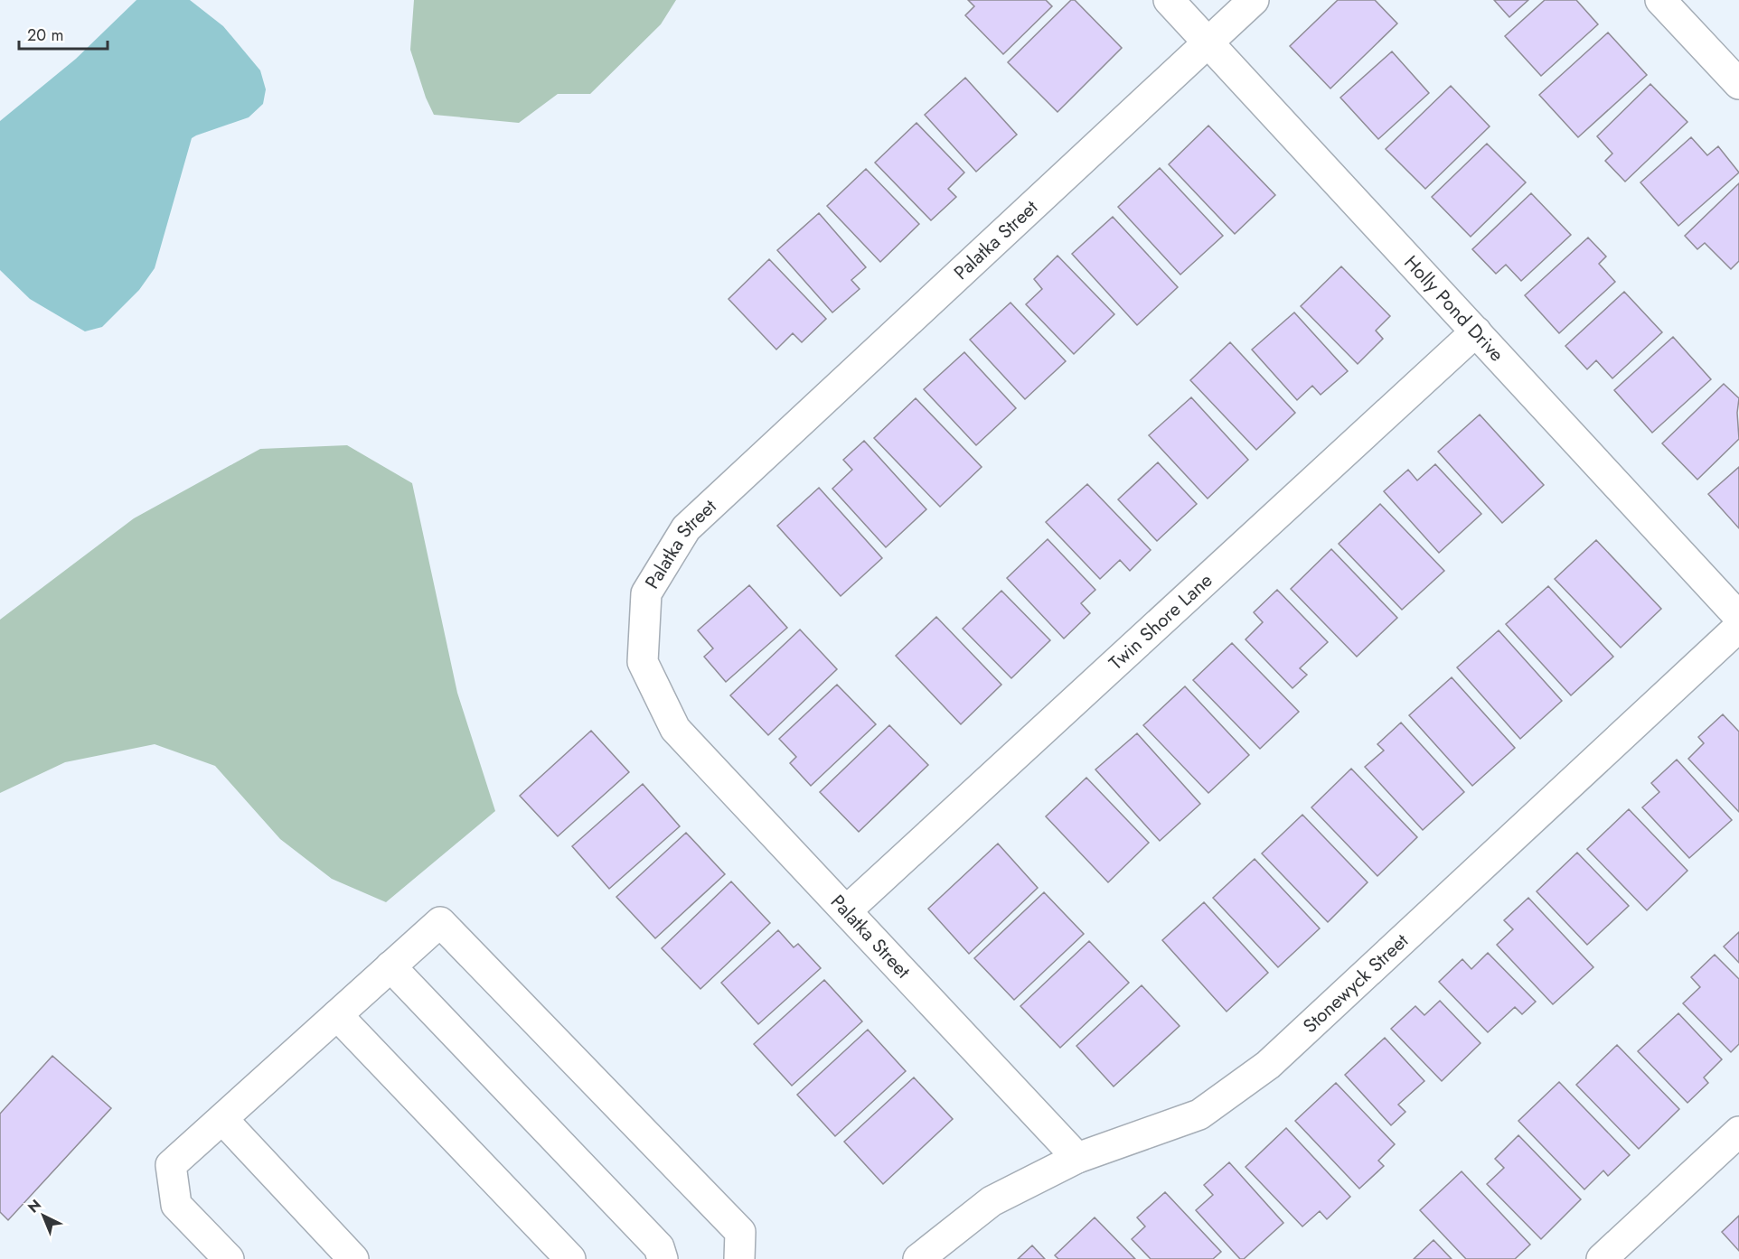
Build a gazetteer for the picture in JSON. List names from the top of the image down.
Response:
{
  "streets": {
    "street": [
      "Palatka Street",
      "Holly Pond Drive",
      "Twin Shore Lane",
      "Stonewyck Street"
    ]
  },
  "crossings": [
    ["Palatka Street", "Holly Pond Drive"],
    ["Palatka Street", "Twin Shore Lane"],
    ["Palatka Street", "Stonewyck Street"],
    ["Holly Pond Drive", "Twin Shore Lane"]
  ],
  "scale_bar": "20 m",
  "north": "top left"
}
